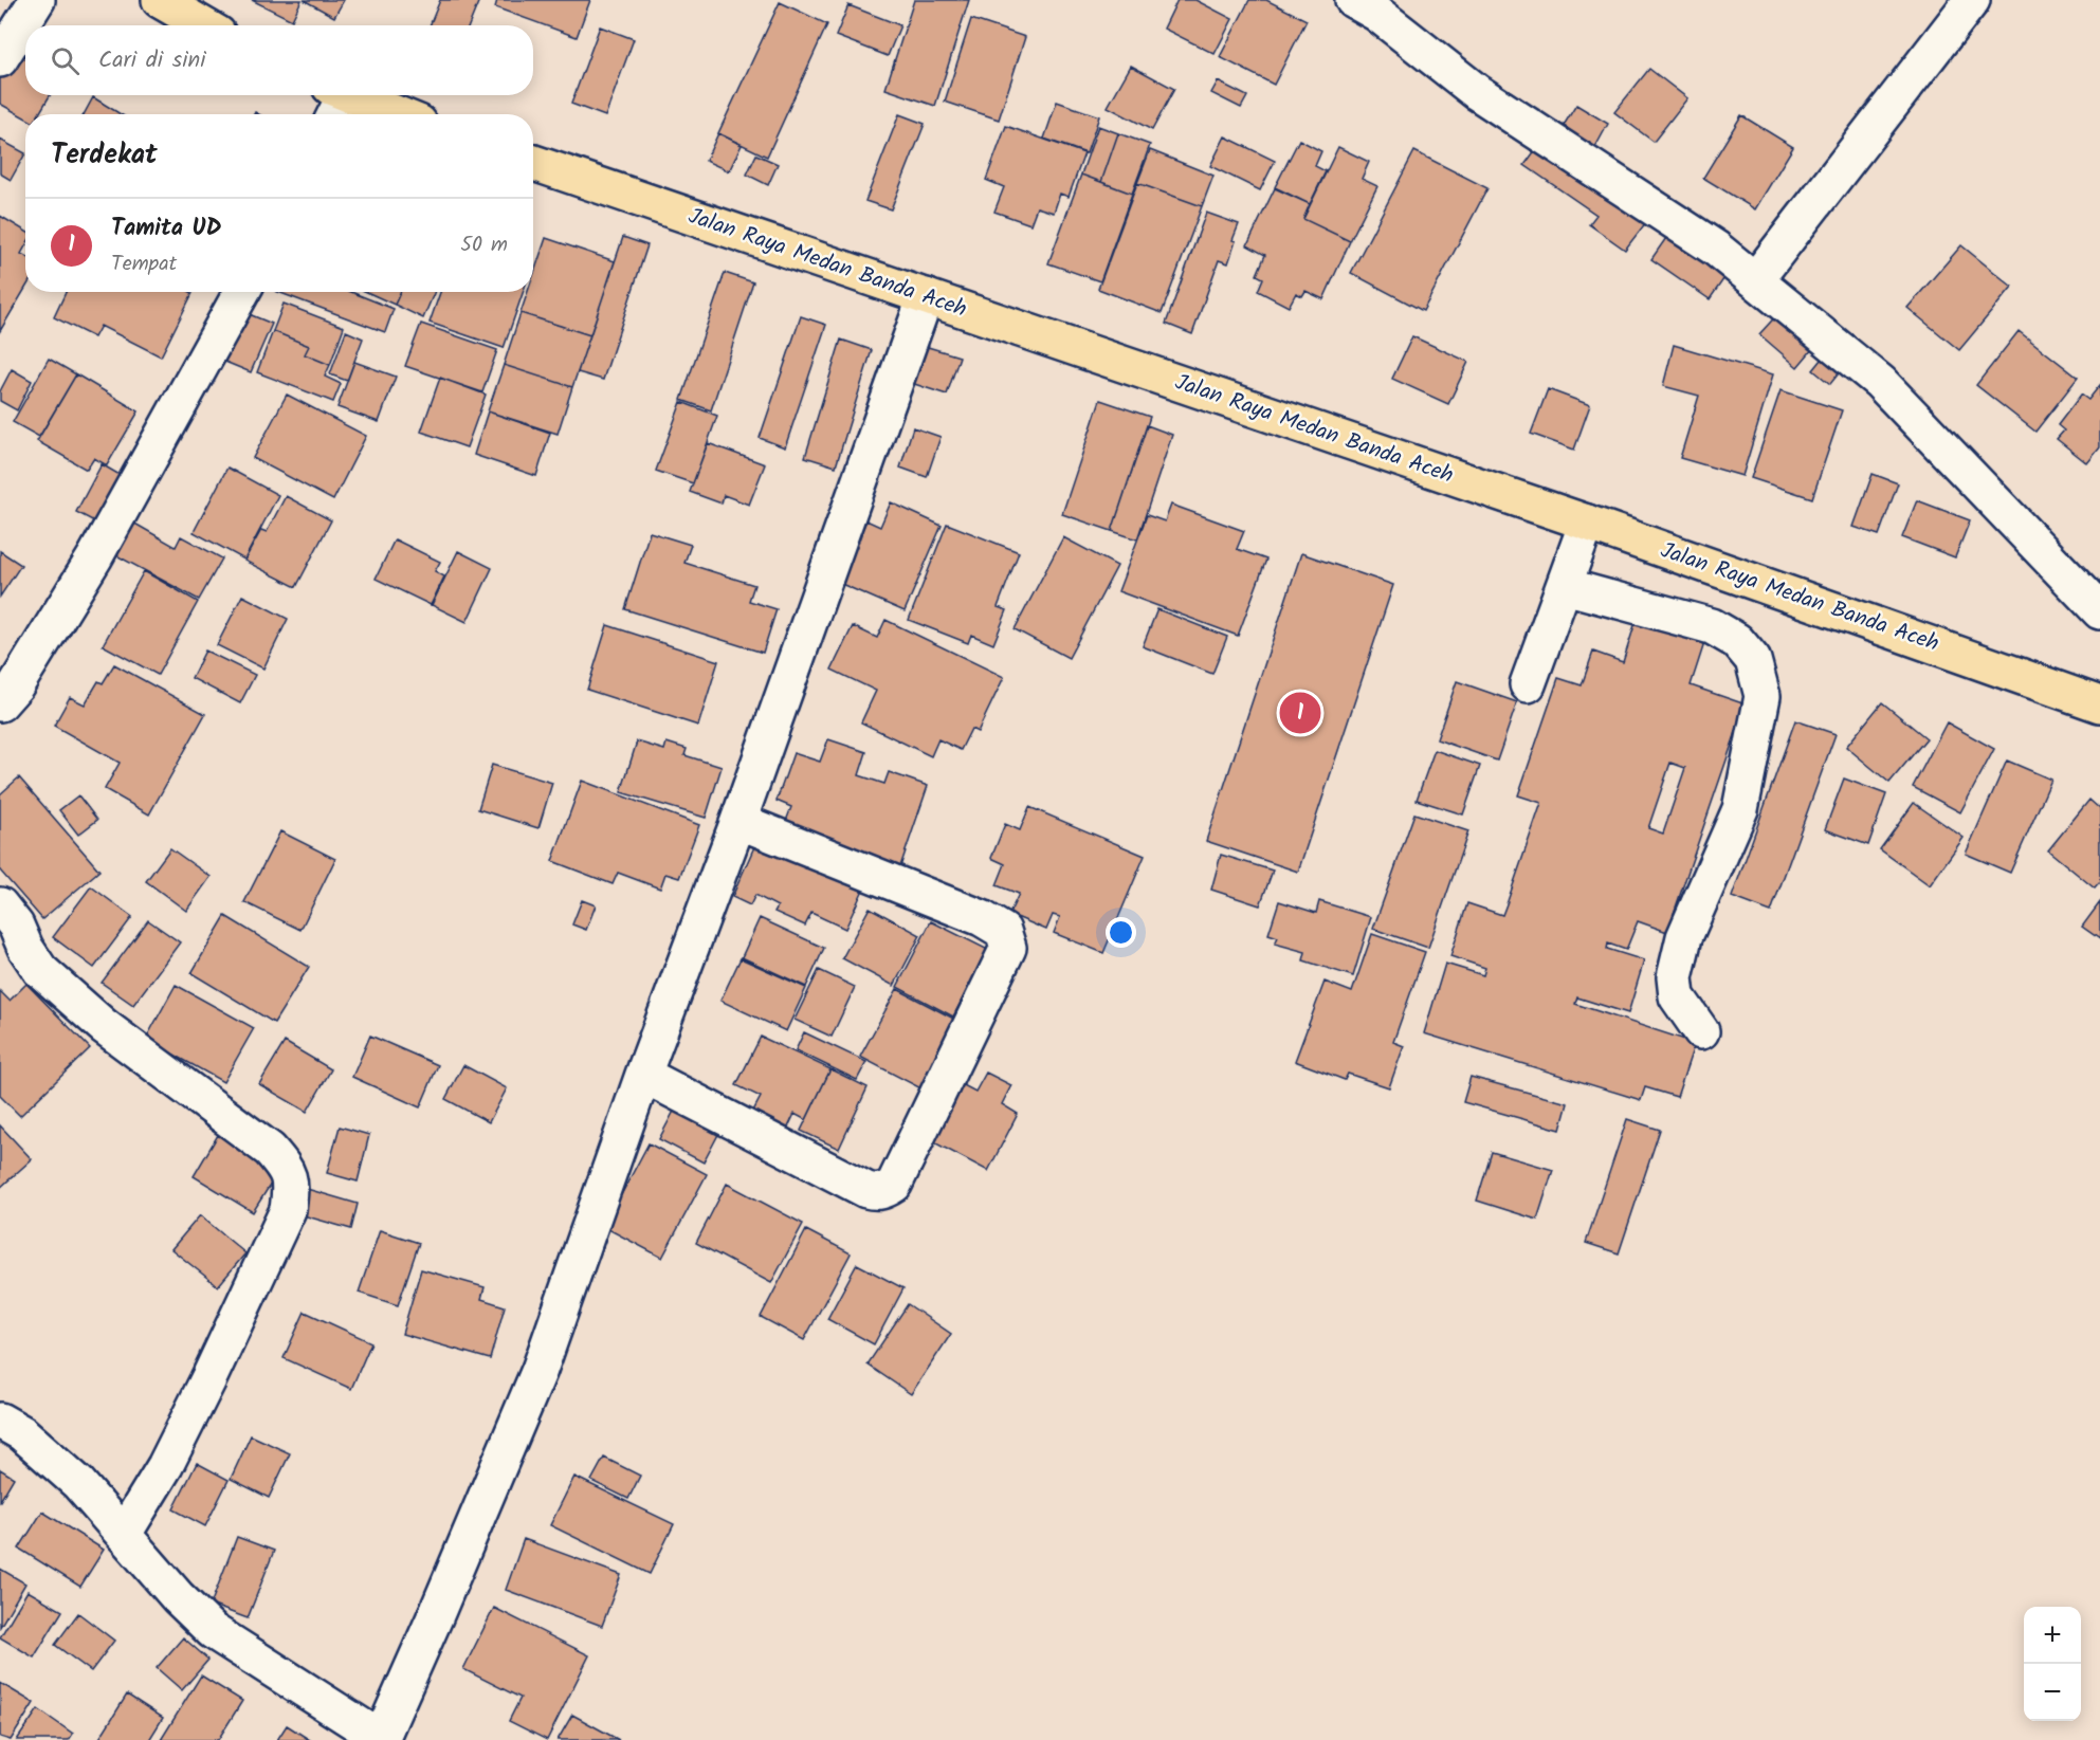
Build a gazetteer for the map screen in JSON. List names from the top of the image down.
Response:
{
  "streets": {
    "highway": ["Jalan Raya Medan Banda Aceh"]
  },
  "page": {
    "search": "Cari di sini",
    "heading": "Terdekat",
    "list": [
      {
        "mark": "1",
        "name": "Tamita UD",
        "note": "Tempat",
        "value": "50 m"
      }
    ],
    "pins": "1",
    "map_buttons": ["+", "−"]
  }
}
